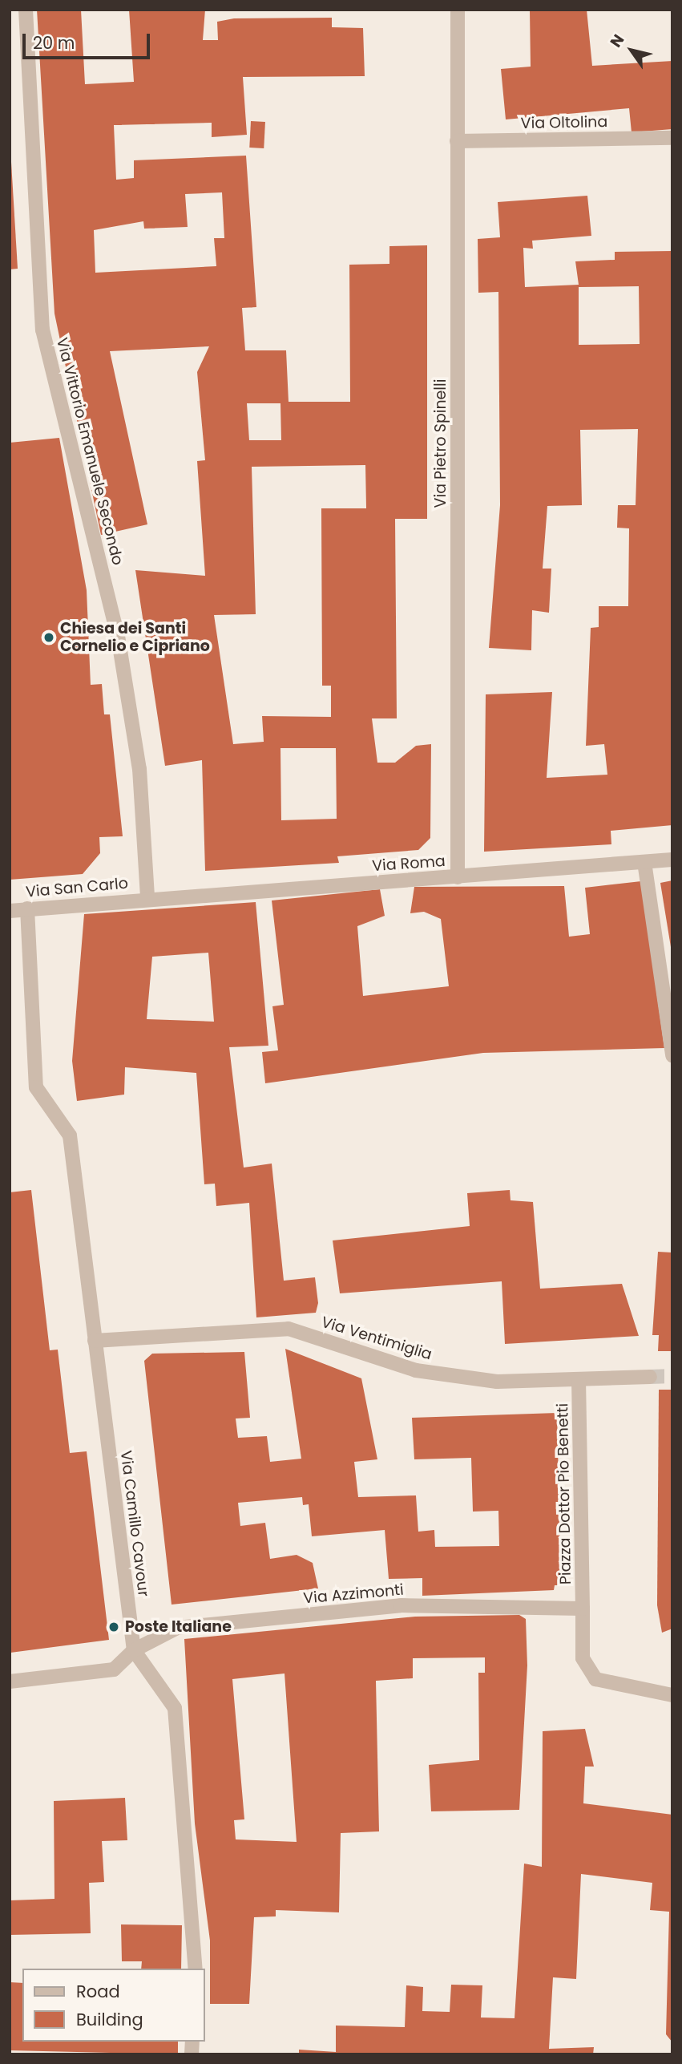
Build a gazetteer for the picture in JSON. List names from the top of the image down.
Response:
{
  "streets": {
    "street": [
      "Via Oltolina",
      "Via Pietro Spinelli",
      "Via Vittorio Emanuele Secondo",
      "Via Roma",
      "Via San Carlo",
      "Via Ventimiglia",
      "Piazza Dottor Pio Benetti",
      "Via Camillo Cavour",
      "Via Azzimonti"
    ]
  },
  "crossings": [
    ["Via Oltolina", "Via Pietro Spinelli"],
    ["Via Pietro Spinelli", "Via Roma"],
    ["Via Vittorio Emanuele Secondo", "Via Roma"],
    ["Via Vittorio Emanuele Secondo", "Via San Carlo"],
    ["Via Roma", "Via San Carlo"],
    ["Via San Carlo", "Via Camillo Cavour"],
    ["Via Ventimiglia", "Piazza Dottor Pio Benetti"],
    ["Via Ventimiglia", "Via Camillo Cavour"],
    ["Piazza Dottor Pio Benetti", "Via Azzimonti"],
    ["Via Camillo Cavour", "Via Azzimonti"]
  ],
  "places": ["Chiesa dei Santi Cornelio e Cipriano", "Poste Italiane"],
  "legend": ["Road", "Building"],
  "scale_bar": "20 m",
  "north": "top left"
}
